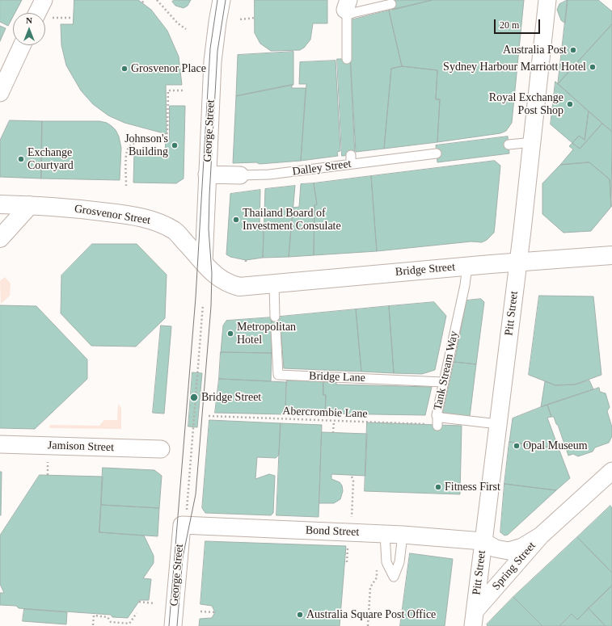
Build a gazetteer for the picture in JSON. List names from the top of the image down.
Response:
{
  "streets": {
    "main road": ["Grosvenor Street", "Bridge Street"],
    "street": [
      "George Street",
      "Dalley Street",
      "Pitt Street",
      "Jamison Street",
      "Bond Street",
      "Spring Street"
    ],
    "lane": ["Tank Stream Way", "Bridge Lane"],
    "path": ["Abercrombie Lane"]
  },
  "crossings": [
    ["George Street", "Dalley Street"],
    ["George Street", "Grosvenor Street"],
    ["George Street", "Bond Street"],
    ["Grosvenor Street", "Bridge Street"],
    ["Bridge Street", "Pitt Street"],
    ["Bridge Street", "Tank Stream Way"],
    ["Pitt Street", "Tank Stream Way"],
    ["Pitt Street", "Bond Street"],
    ["Pitt Street", "Spring Street"],
    ["Tank Stream Way", "Bridge Lane"],
    ["Tank Stream Way", "Abercrombie Lane"],
    ["Bond Street", "Spring Street"]
  ],
  "places": [
    "Australia Post",
    "Sydney Harbour Marriott Hotel",
    "Grosvenor Place",
    "Royal Exchange Post Shop",
    "Johnson's Building",
    "Exchange Courtyard",
    "Thailand Board of Investment Consulate",
    "Metropolitan Hotel",
    "Bridge Street",
    "Opal Museum",
    "Fitness First",
    "Australia Square Post Office"
  ],
  "scale_bar": "20 m",
  "north": "top"
}
